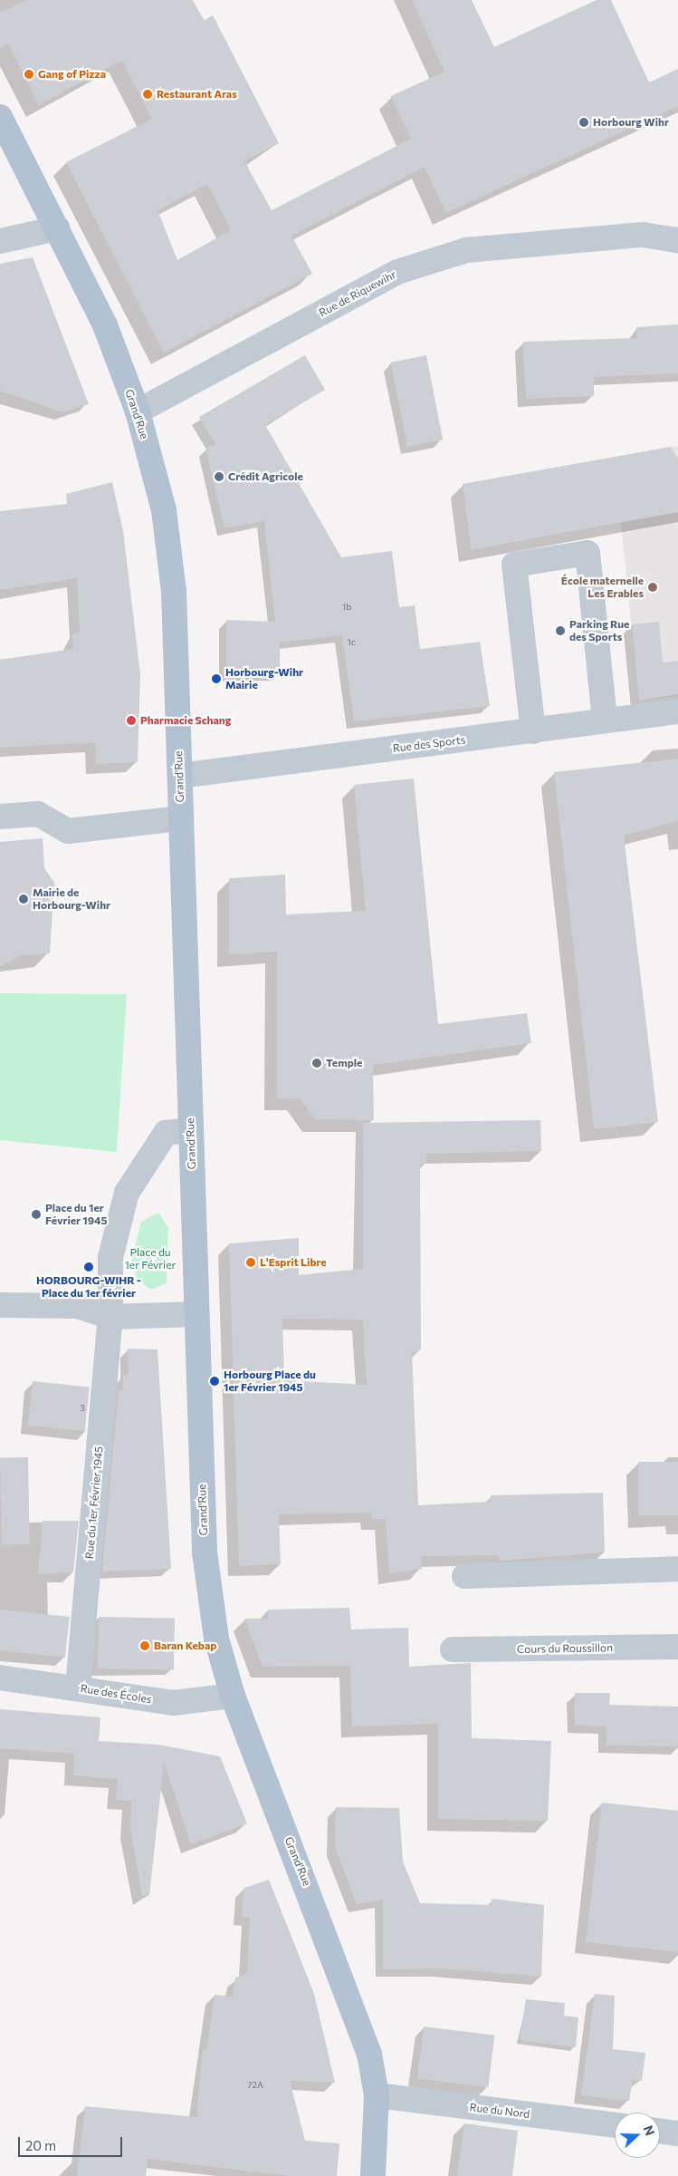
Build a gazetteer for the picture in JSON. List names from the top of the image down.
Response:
{
  "streets": {
    "main road": ["Grand'Rue"],
    "street": [
      "Rue de Riquewihr",
      "Rue des Sports",
      "Rue du 1er Février 1945",
      "Cours du Roussillon",
      "Rue des Écoles",
      "Rue du Nord"
    ]
  },
  "crossings": [
    ["Rue de Riquewihr", "Grand'Rue"],
    ["Grand'Rue", "Rue des Sports"],
    ["Grand'Rue", "Rue des Écoles"],
    ["Grand'Rue", "Rue du Nord"],
    ["Rue du 1er Février 1945", "Rue des Écoles"]
  ],
  "parks": ["Place du 1er Février"],
  "places": [
    "Gang of Pizza",
    "Restaurant Aras",
    "Horbourg Wihr",
    "Crédit Agricole",
    "École maternelle Les Erables",
    "Parking Rue des Sports",
    "Horbourg-Wihr Mairie",
    "Pharmacie Schang",
    "Mairie de Horbourg-Wihr",
    "Temple",
    "Place du 1er Février 1945",
    "L'Esprit Libre",
    "HORBOURG-WIHR - Place du 1er février",
    "Horbourg Place du 1er Février 1945",
    "Baran Kebap"
  ],
  "house_numbers": [
    "1b",
    "1c",
    "3",
    "72A"
  ],
  "scale_bar": "20 m",
  "north": "right"
}
